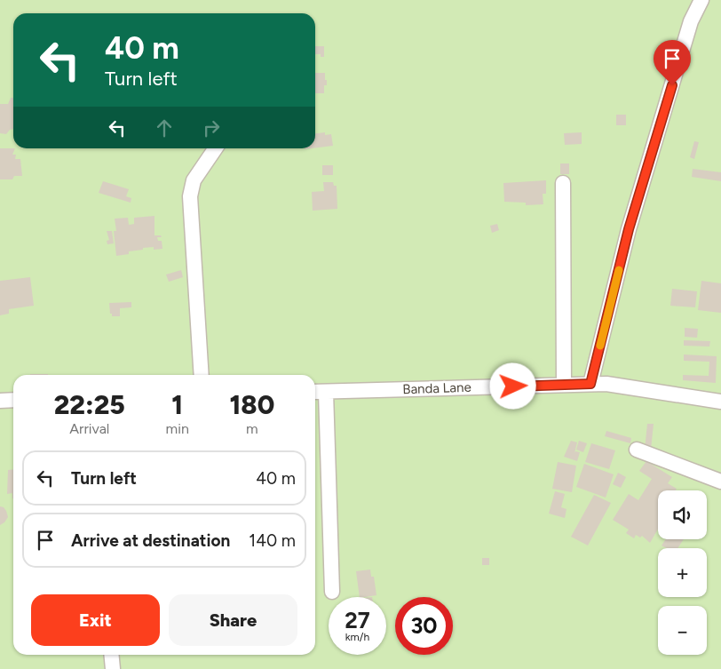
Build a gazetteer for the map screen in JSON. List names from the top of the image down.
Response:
{
  "streets": {
    "street": ["Banda Lane"]
  },
  "page": {
    "turn": ["40 m", "Turn left"],
    "eta": [
      "22:25",
      "Arrival",
      "1",
      "min",
      "180",
      "m"
    ],
    "list": [
      {
        "name": "Turn left",
        "value": "40 m"
      },
      {
        "name": "Arrive at destination",
        "value": "140 m"
      }
    ],
    "map_buttons": ["+", "−"],
    "buttons": ["Exit", "Share"],
    "speed": "27 km/h",
    "limit": "30"
  }
}
